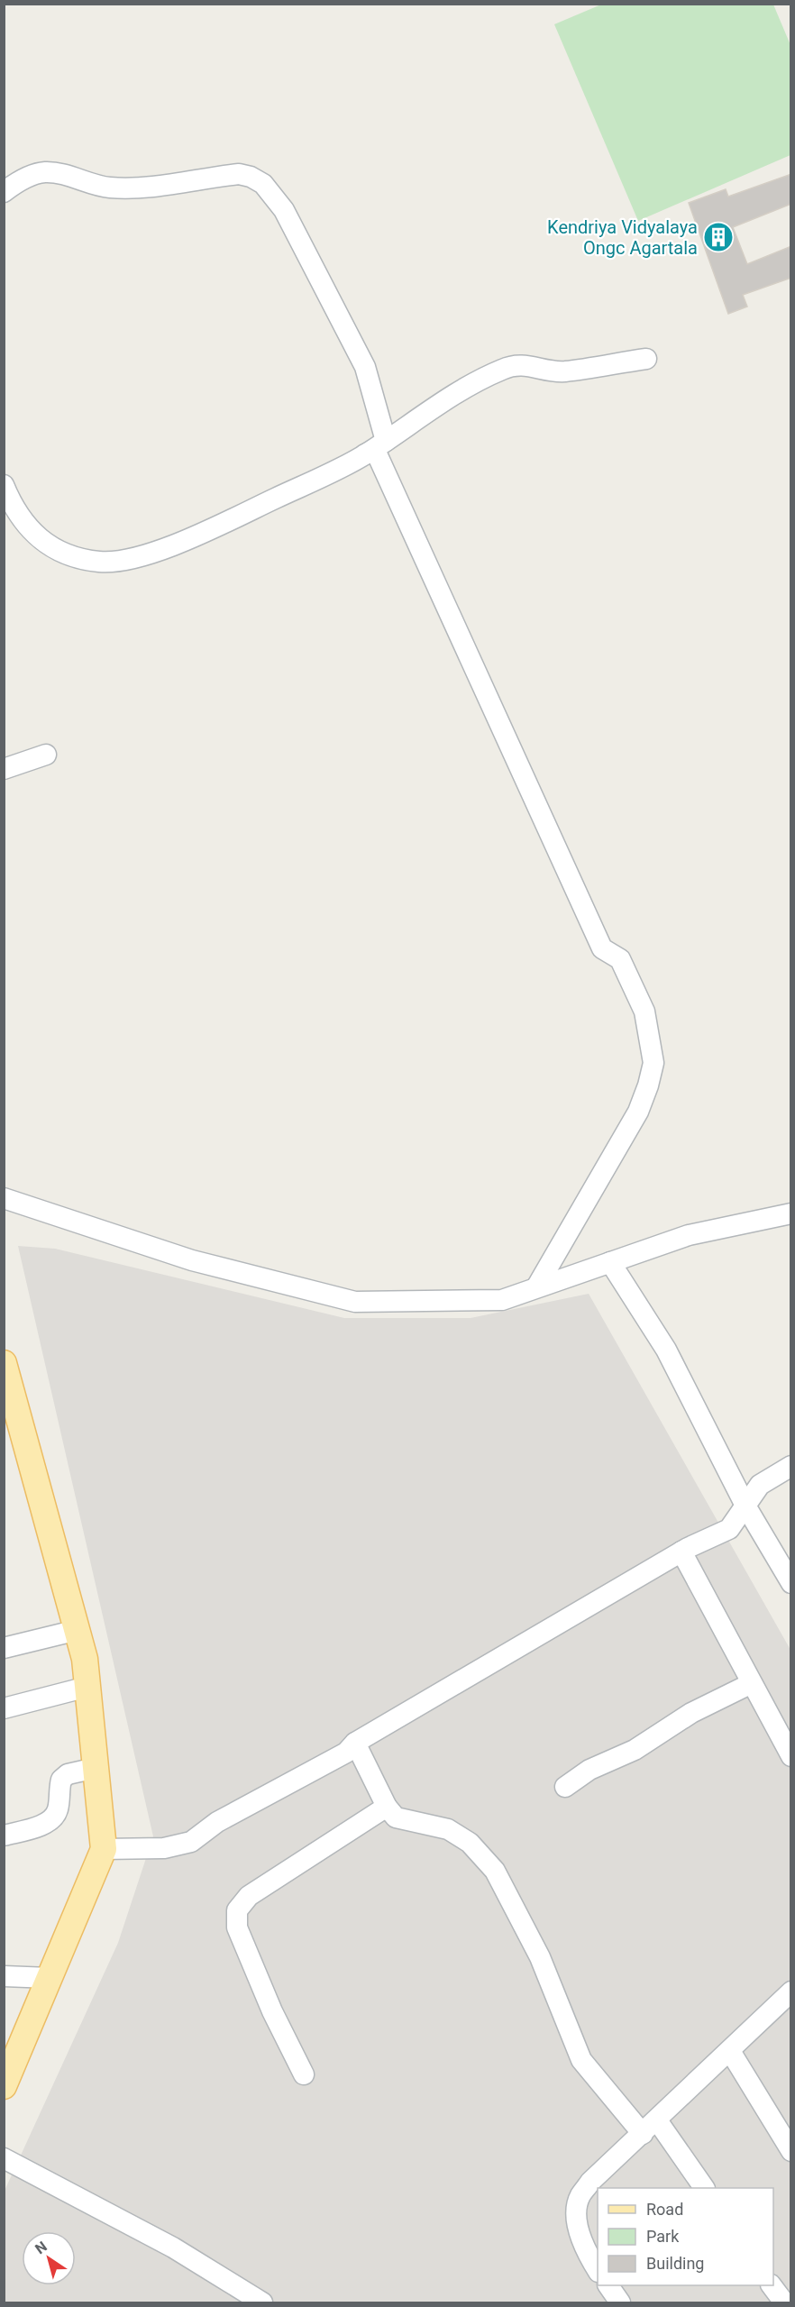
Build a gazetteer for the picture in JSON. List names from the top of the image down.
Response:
{
  "places": {
    "building": ["Kendriya Vidyalaya Ongc Agartala"]
  },
  "legend": ["Road", "Park", "Building"],
  "north": "top left"
}
